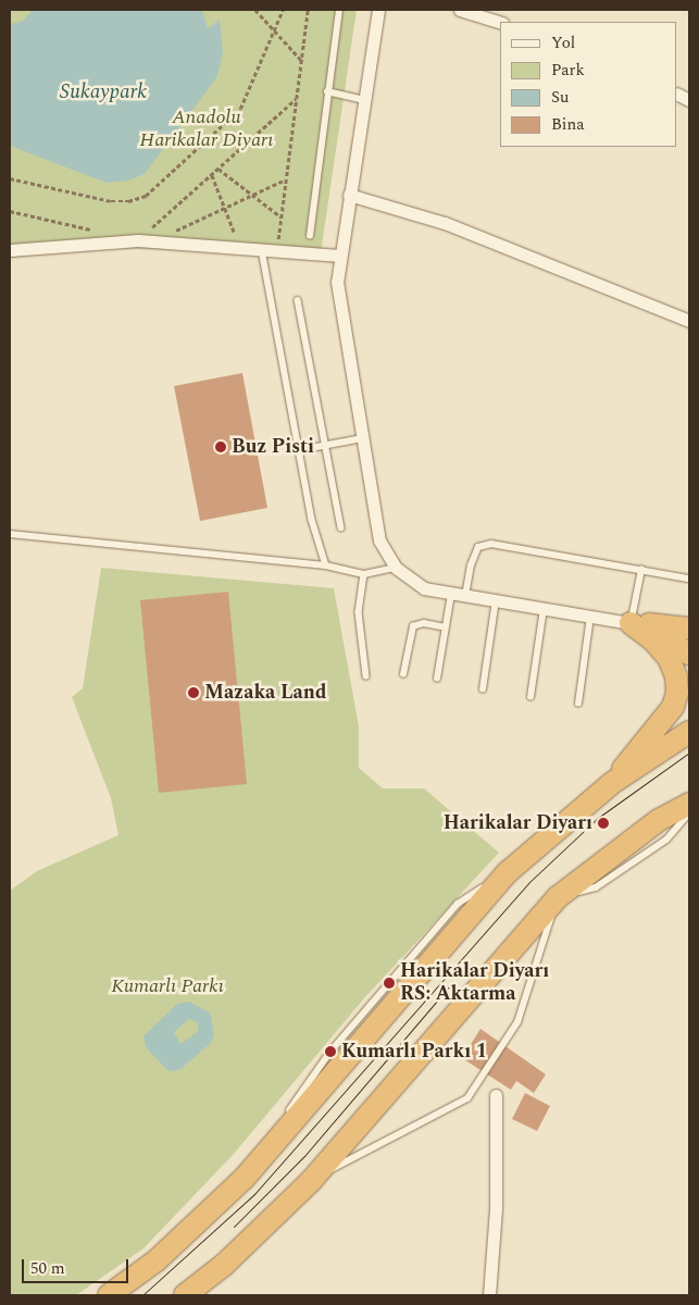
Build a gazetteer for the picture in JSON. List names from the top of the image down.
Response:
{
  "water": ["Sukaypark"],
  "parks": ["Anadolu Harikalar Diyarı", "Kumarlı Parkı"],
  "places": [
    "Buz Pisti",
    "Mazaka Land",
    "Harikalar Diyarı",
    "Harikalar Diyarı RS: Aktarma",
    "Kumarlı Parkı 1"
  ],
  "legend": [
    "Yol",
    "Park",
    "Su",
    "Bina"
  ],
  "scale_bar": "50 m"
}
